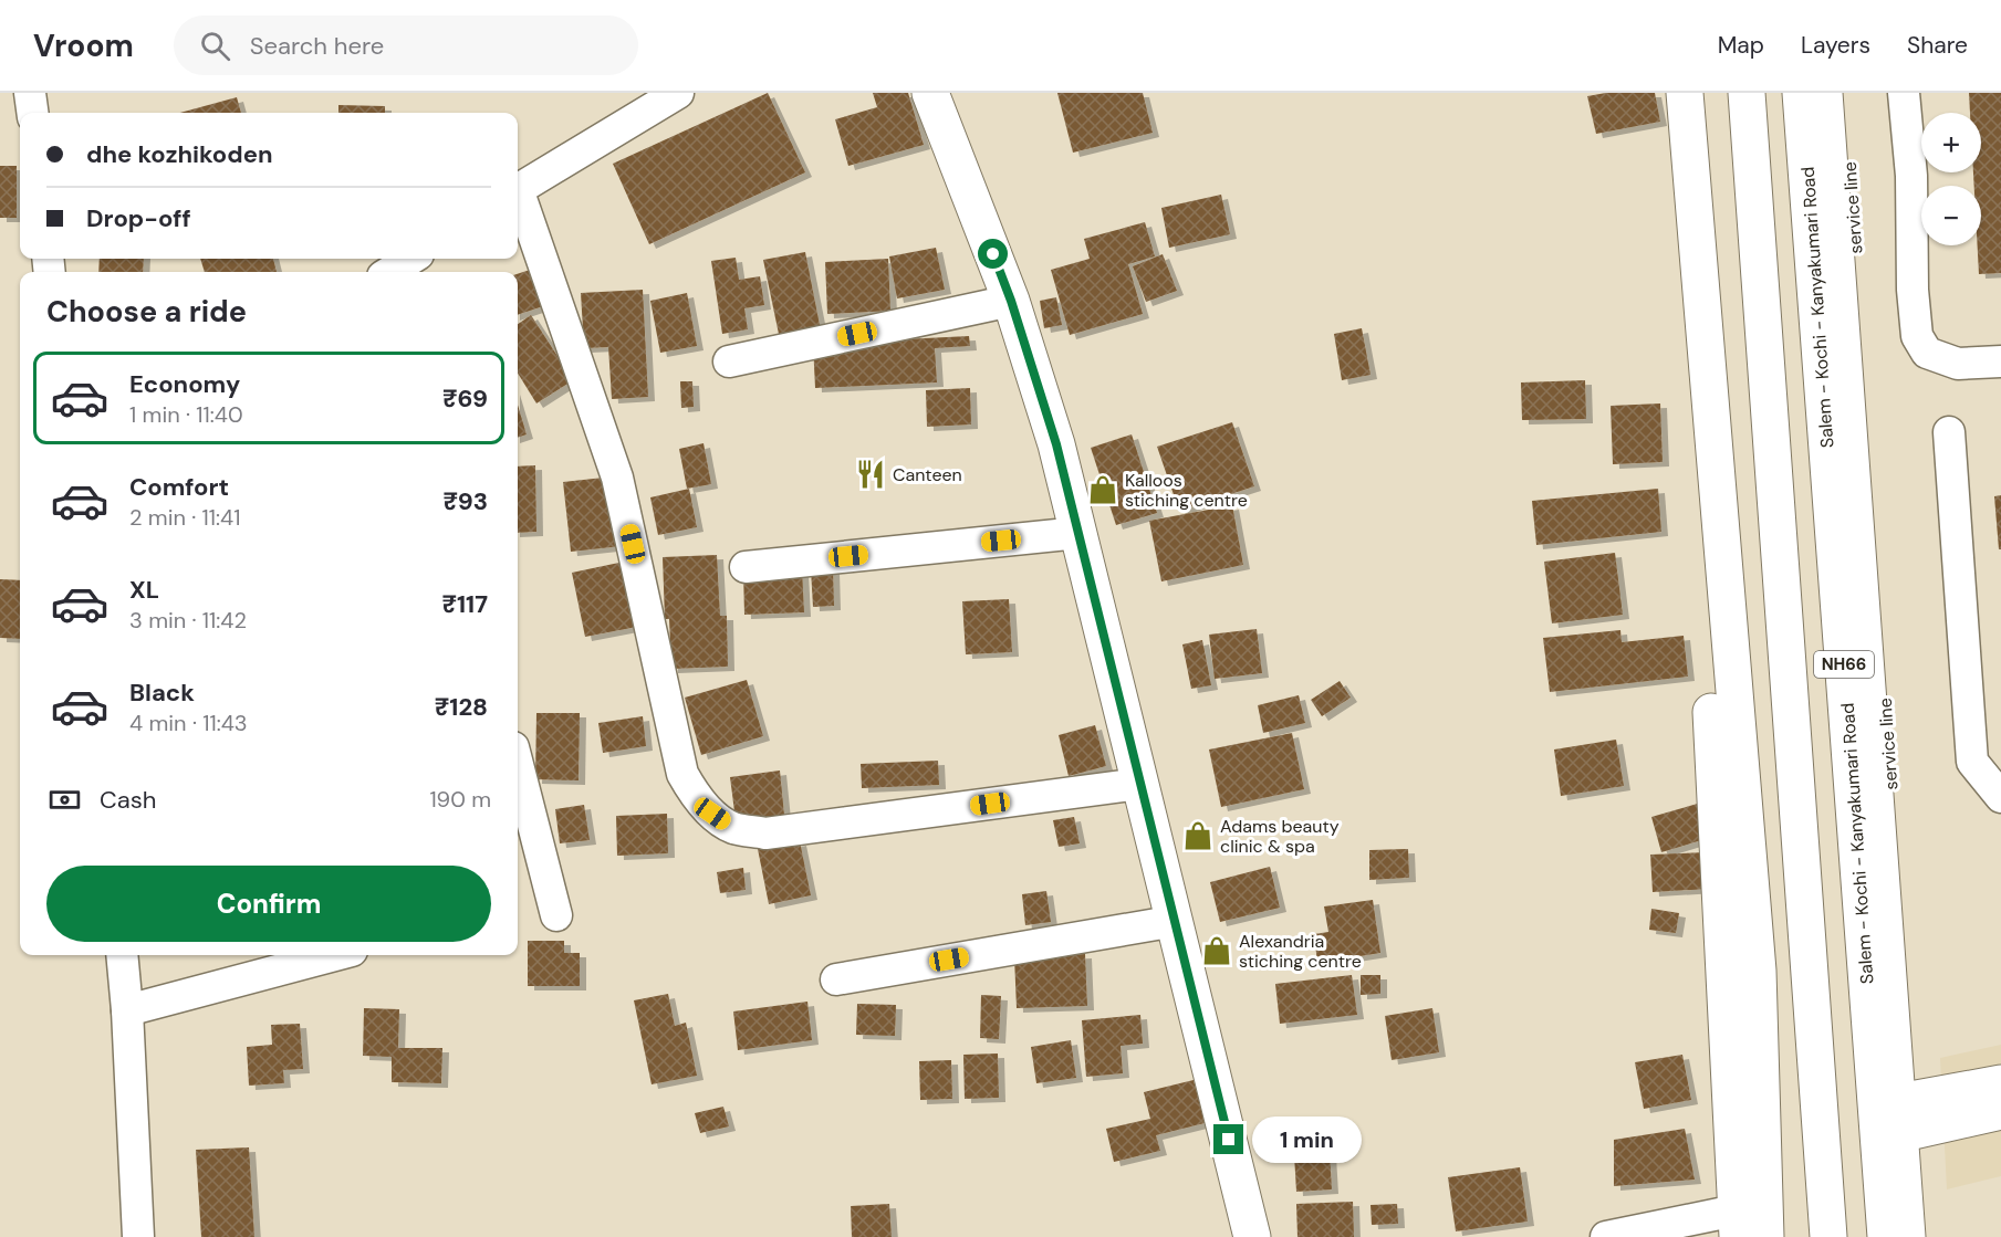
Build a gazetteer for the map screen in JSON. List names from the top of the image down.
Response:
{
  "streets": {
    "main road": ["service line", "Salem - Kochi - Kanyakumari Road", "NH66"]
  },
  "places": {
    "restaurant": ["Canteen"],
    "shop": ["Kalloos stiching centre", "Adams beauty clinic & spa", "Alexandria stiching centre"]
  },
  "page": {
    "header": "Vroom",
    "search": "Search here",
    "nav": ["Map", "Layers", "Share"],
    "map_buttons": ["+", "−"],
    "banner": ["dhe kozhikoden", "Drop-off"],
    "heading": "Choose a ride",
    "list": [
      {
        "name": "Economy",
        "note": "1 min · 11:40",
        "value": "₹69"
      },
      {
        "name": "Comfort",
        "note": "2 min · 11:41",
        "value": "₹93"
      },
      {
        "name": "XL",
        "note": "3 min · 11:42",
        "value": "₹117"
      },
      {
        "name": "Black",
        "note": "4 min · 11:43",
        "value": "₹128"
      }
    ],
    "pay": ["Cash", "190 m"],
    "buttons": "Confirm",
    "bubble": "1 min"
  }
}
